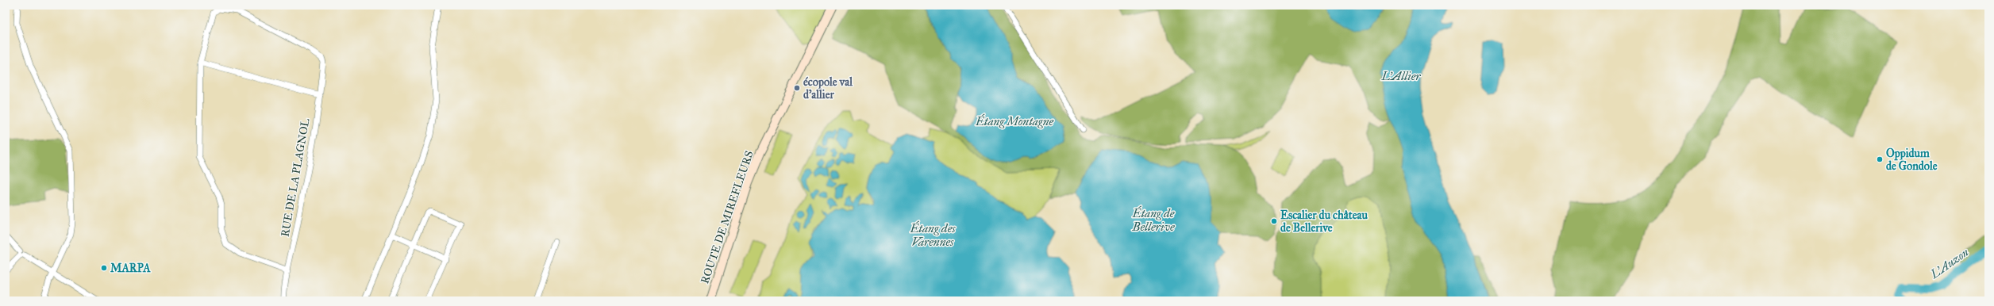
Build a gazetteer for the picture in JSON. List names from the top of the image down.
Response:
{
  "streets": {
    "street": ["RUE DE LA PLAGNOL", "ROUTE DE MIREFLEURS"]
  },
  "water": [
    "L'Allier",
    "Étang Montagne",
    "Étang de Bellerive",
    "Étang des Varennes",
    "L'Auzon"
  ],
  "places": [
    "écopole val d'allier",
    "Oppidum de Gondole",
    "Escalier du château de Bellerive",
    "MARPA"
  ]
}
